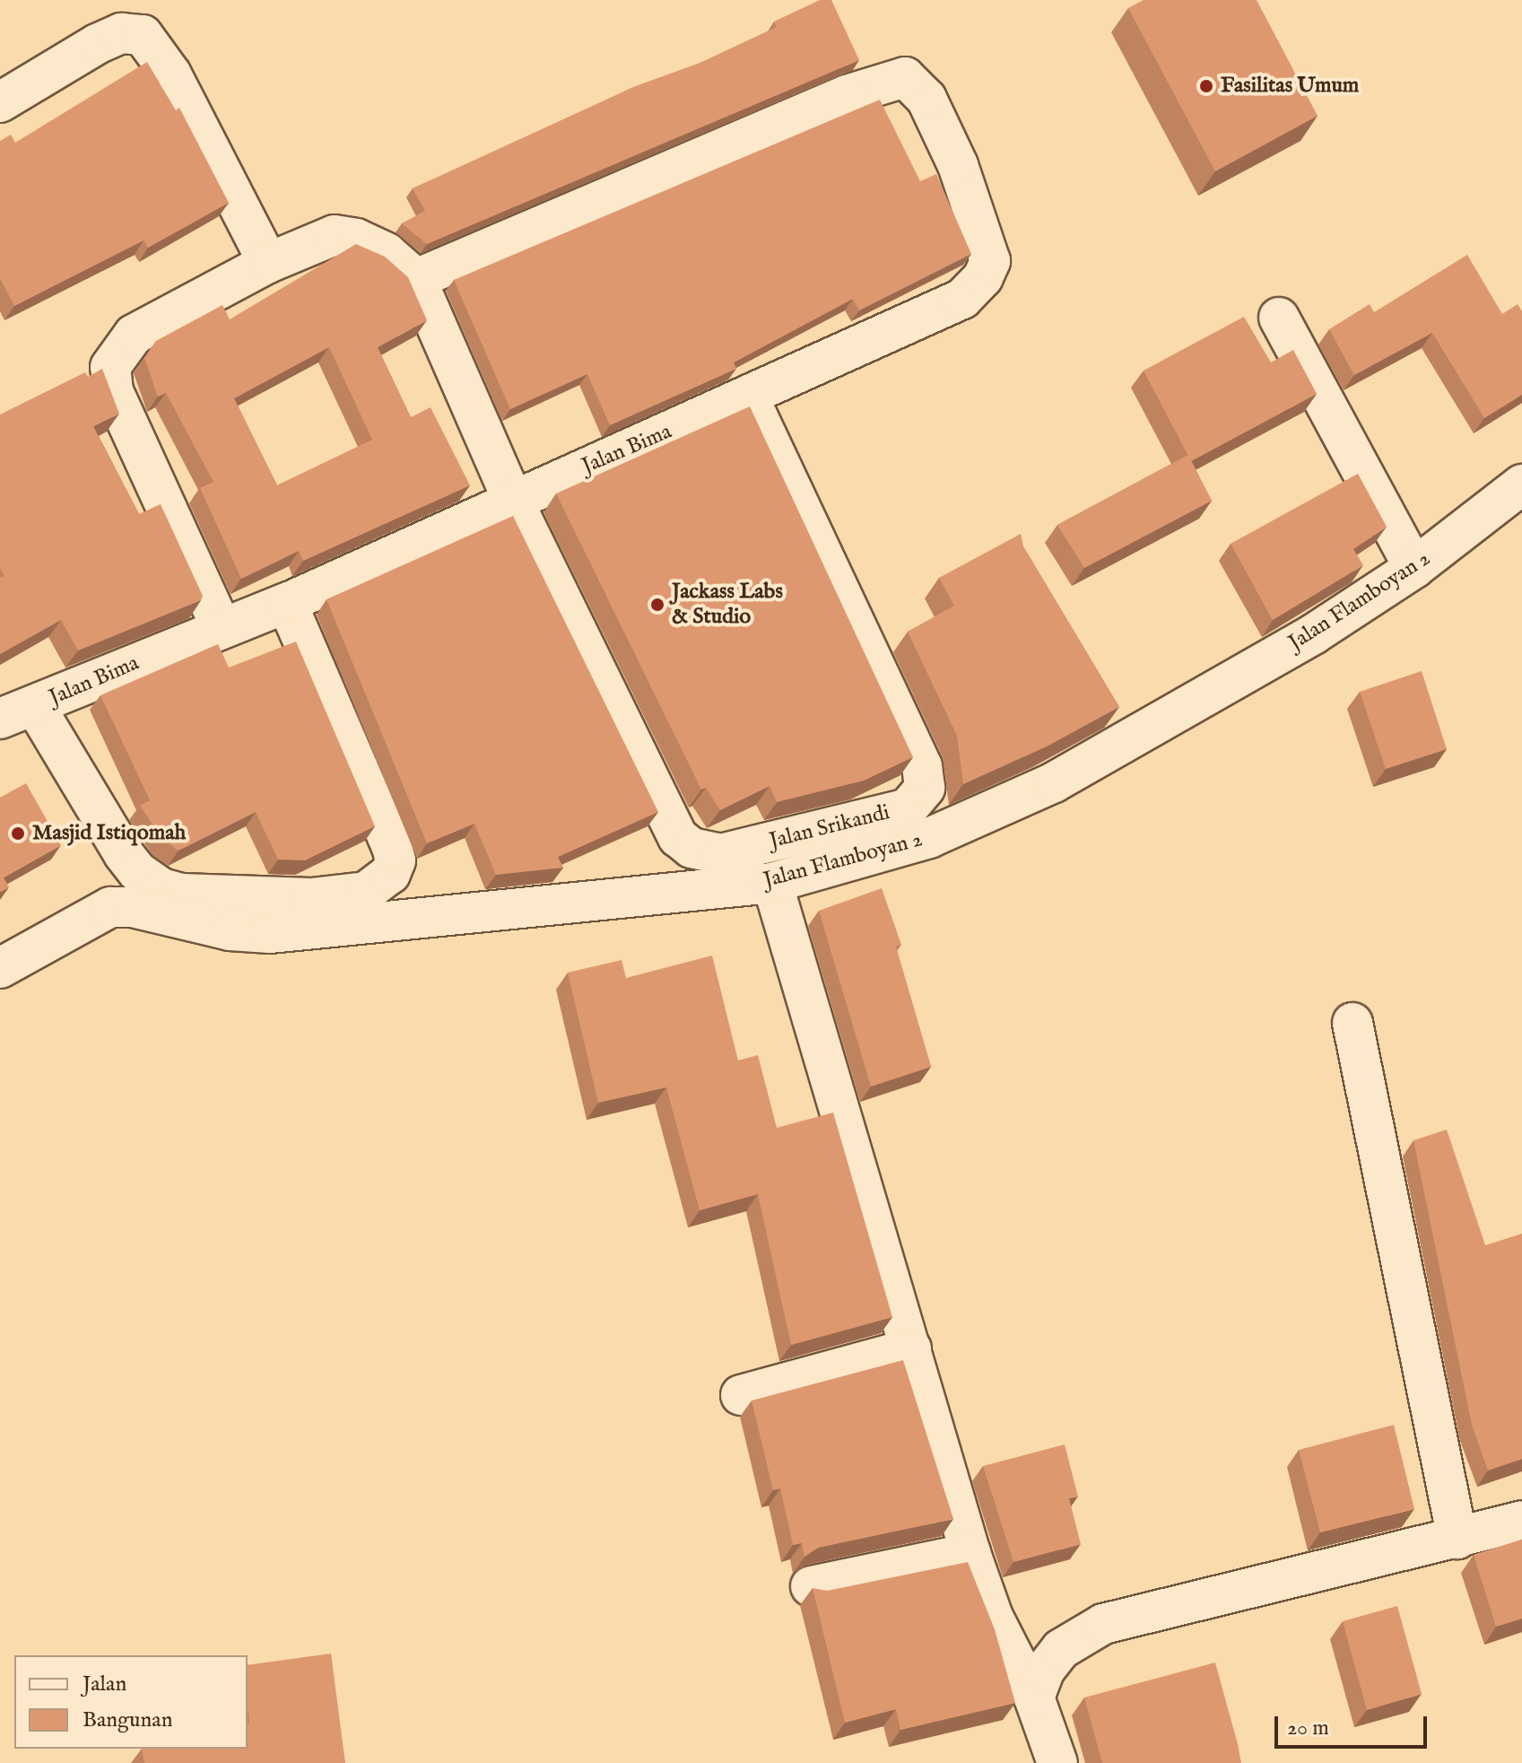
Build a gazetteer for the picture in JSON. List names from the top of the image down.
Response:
{
  "streets": {
    "street": ["Jalan Bima", "Jalan Flamboyan 2", "Jalan Srikandi"]
  },
  "crossings": [
    ["Jalan Bima", "Jalan Srikandi"]
  ],
  "places": ["Fasilitas Umum", "Jackass Labs & Studio", "Masjid Istiqomah"],
  "legend": ["Jalan", "Bangunan"],
  "scale_bar": "20 m"
}
